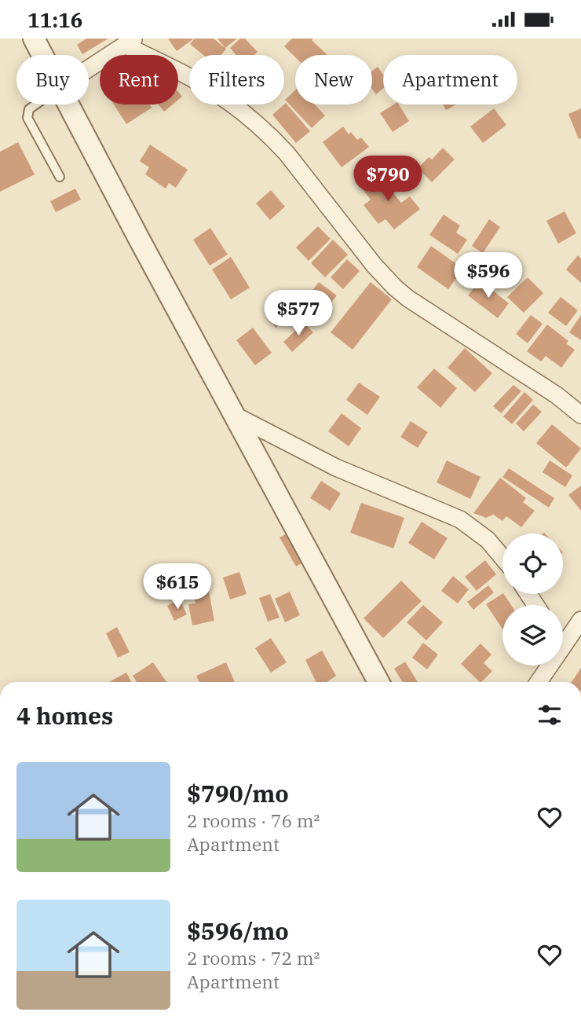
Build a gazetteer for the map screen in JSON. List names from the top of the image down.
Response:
{
  "page": {
    "status": "11:16",
    "chip": [
      "Buy",
      "Rent",
      "Filters",
      "New",
      "Apartment"
    ],
    "price": [
      "$790",
      "$596",
      "$577",
      "$615"
    ],
    "heading": "4 homes",
    "list": [
      {
        "name": "$790/mo",
        "note": "2 rooms · 76 m² · Apartment"
      },
      {
        "name": "$596/mo",
        "note": "2 rooms · 72 m² · Apartment"
      }
    ]
  }
}
